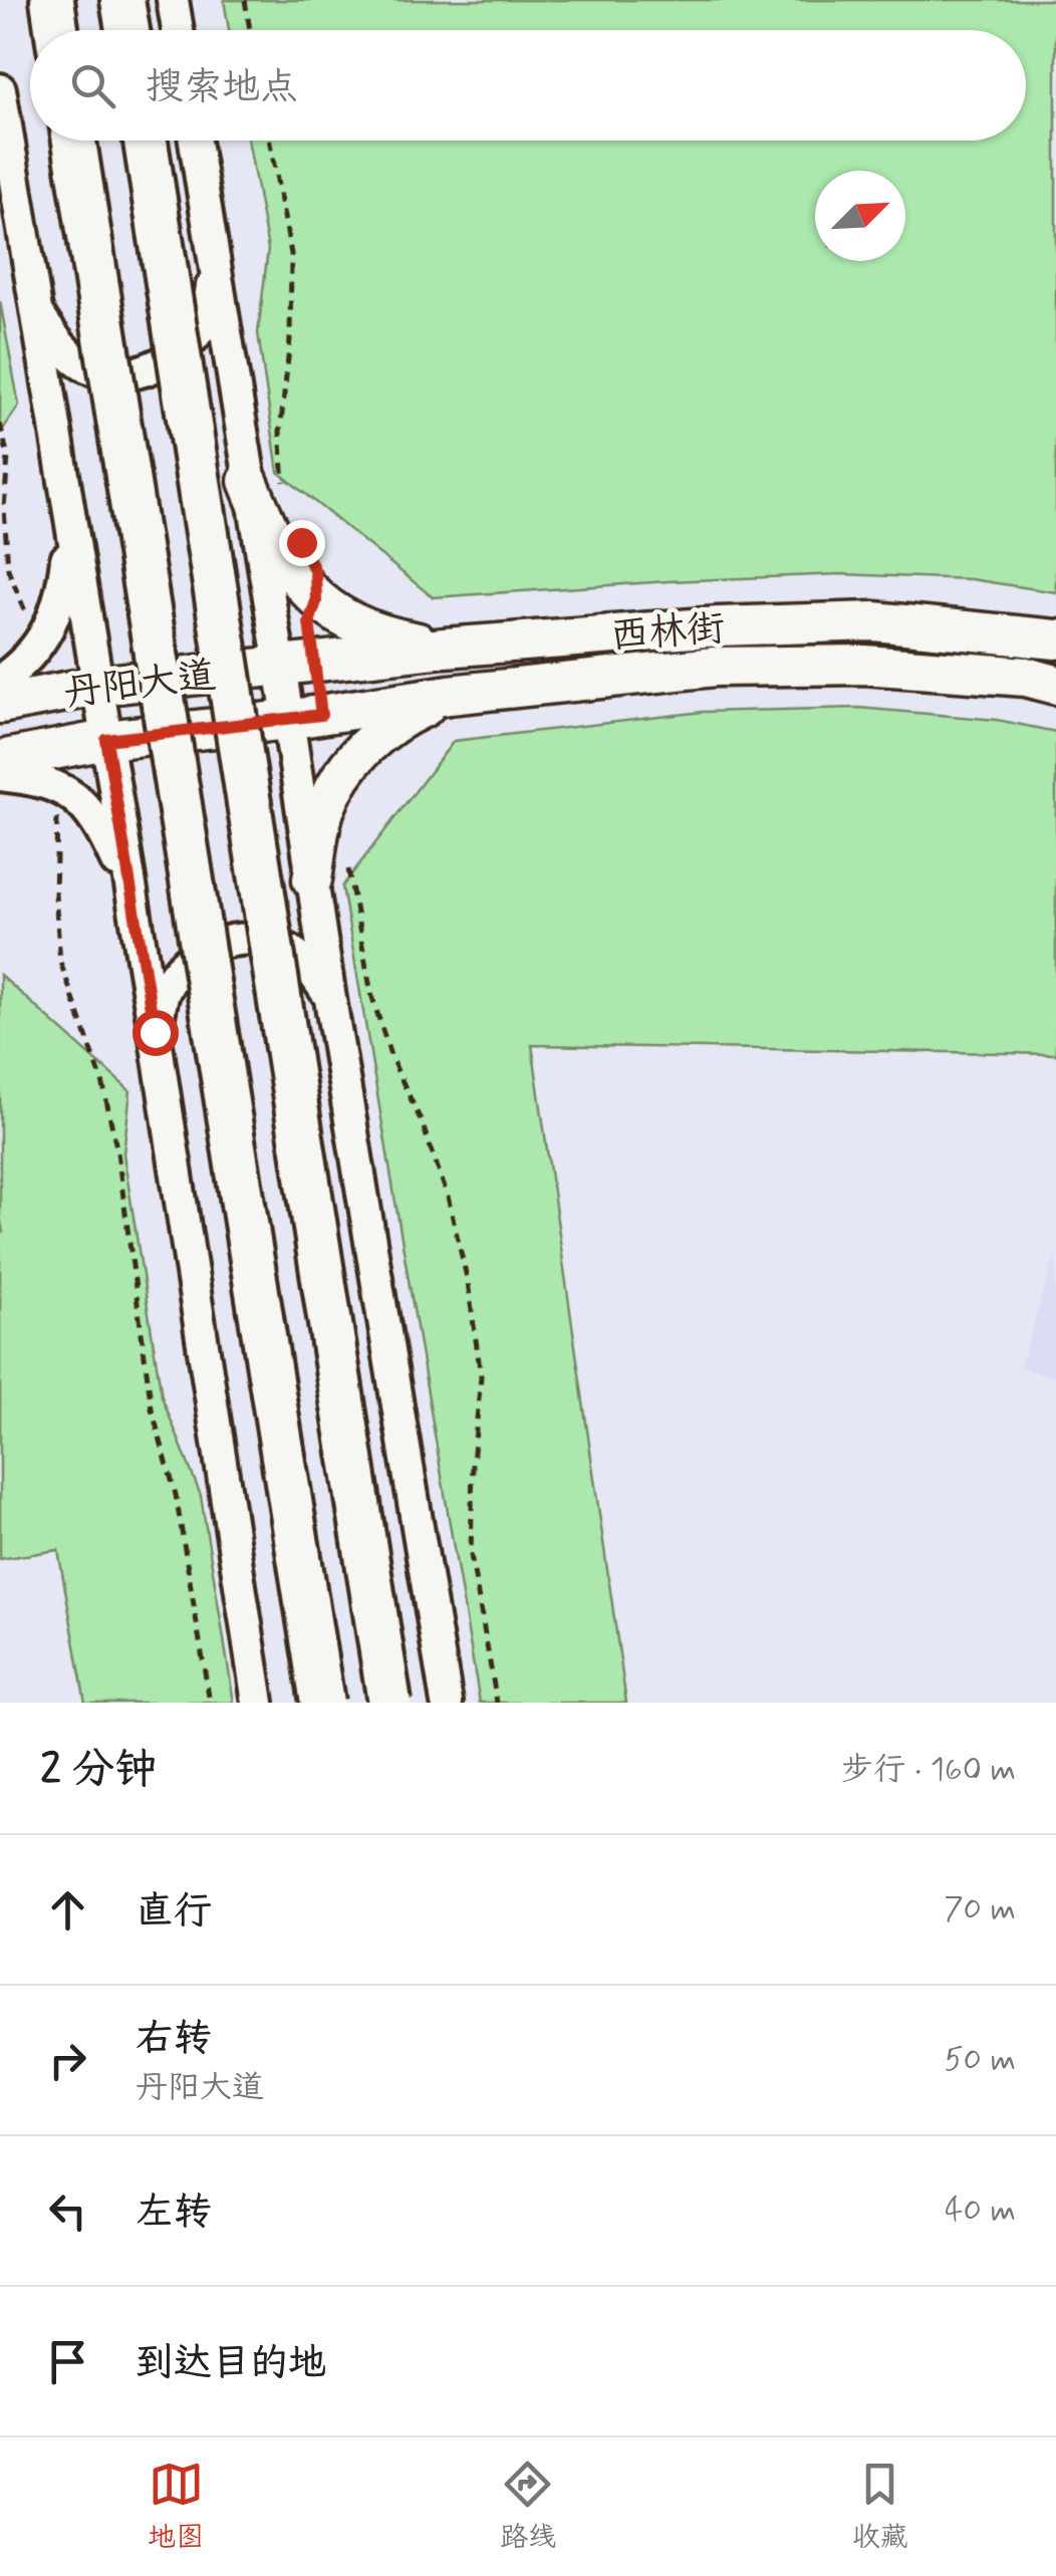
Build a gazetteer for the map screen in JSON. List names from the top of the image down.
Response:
{
  "streets": {
    "main road": ["西林街", "丹阳大道"]
  },
  "crossings": [
    ["西林街", "丹阳大道"]
  ],
  "north": "top right",
  "page": {
    "search": "搜索地点",
    "heading": ["2 分钟", "步行 · 160 m"],
    "list": [
      ["直行", "70 m"],
      ["右转", "丹阳大道", "50 m"],
      ["左转", "40 m"],
      "到达目的地"
    ],
    "nav": ["地图", "路线", "收藏"]
  }
}
